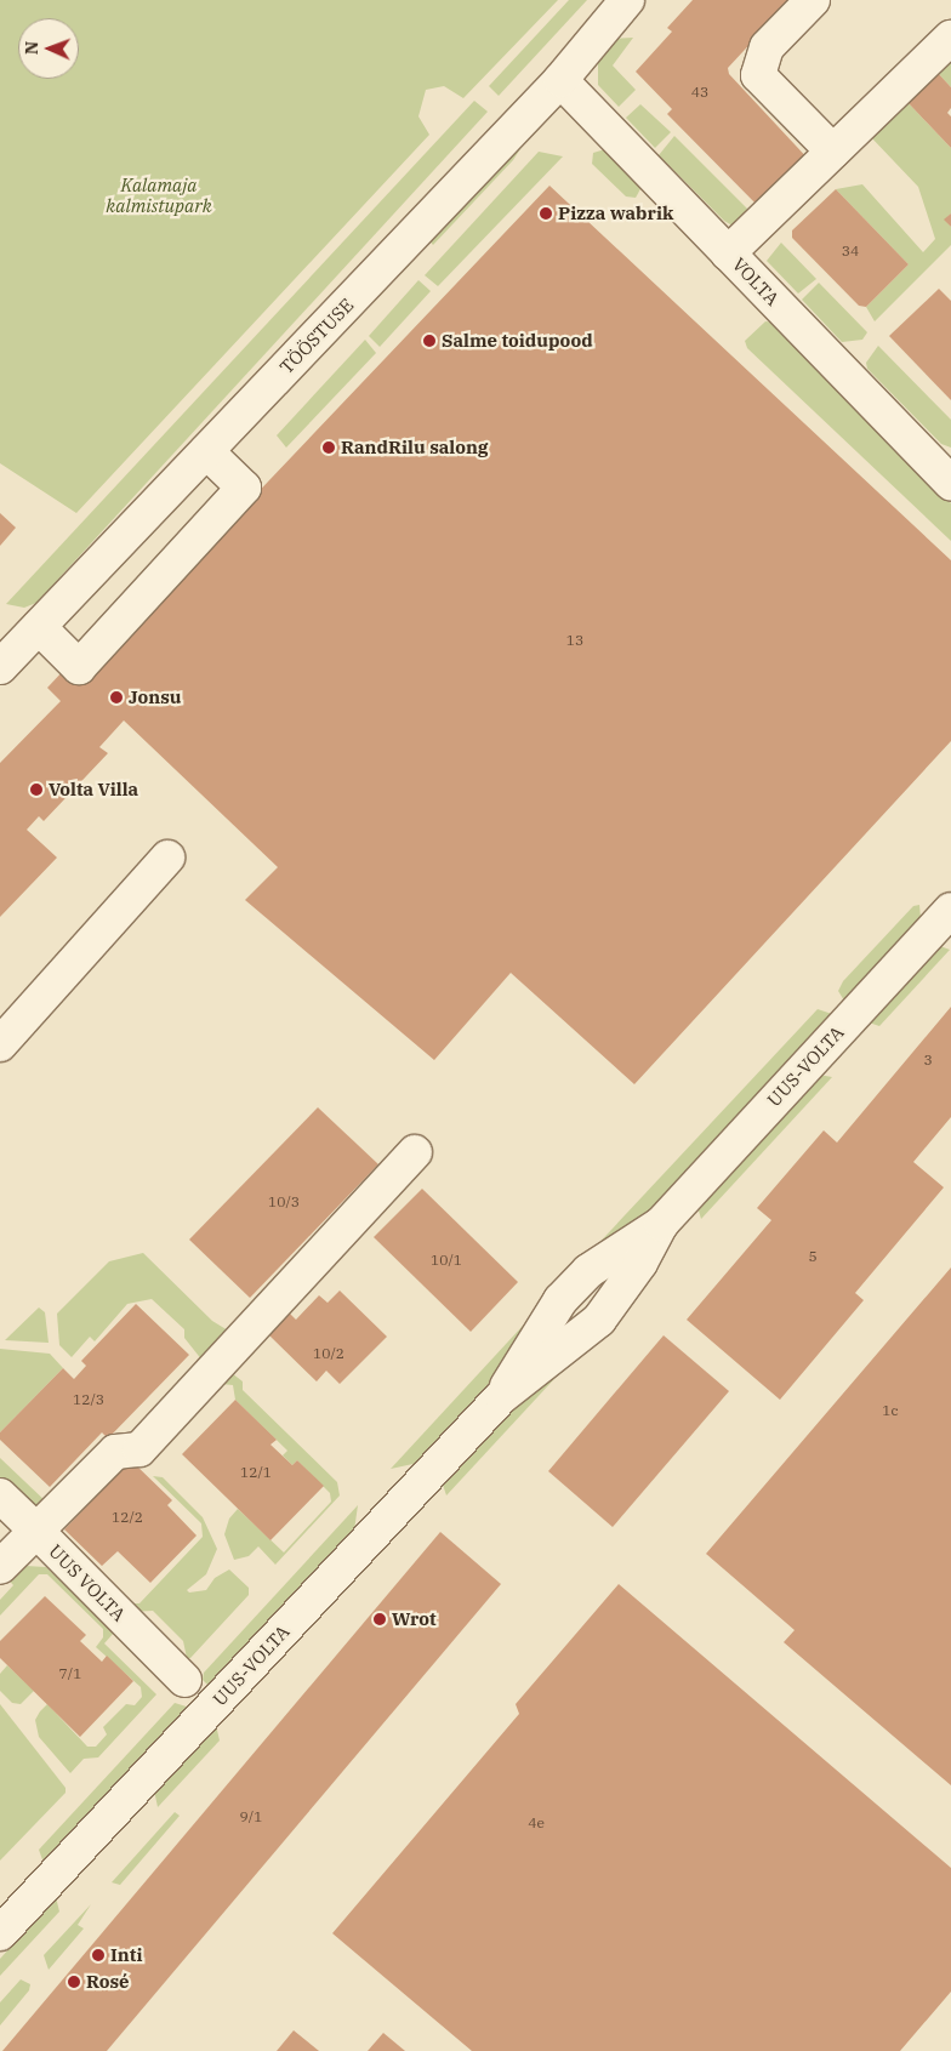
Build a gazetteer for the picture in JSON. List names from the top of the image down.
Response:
{
  "streets": {
    "street": [
      "VOLTA",
      "TÖÖSTUSE",
      "UUS-VOLTA",
      "UUS VOLTA"
    ]
  },
  "crossings": [
    ["VOLTA", "TÖÖSTUSE"]
  ],
  "parks": ["Kalamaja kalmistupark"],
  "places": [
    "Pizza wabrik",
    "Salme toidupood",
    "RandRilu salong",
    "Jonsu",
    "Volta Villa",
    "Wrot",
    "Inti",
    "Rosé"
  ],
  "house_numbers": [
    "43",
    "34",
    "13",
    "3",
    "10/3",
    "5",
    "10/1",
    "10/2",
    "12/3",
    "1c",
    "12/1",
    "12/2",
    "7/1",
    "9/1",
    "4e"
  ],
  "north": "left"
}
